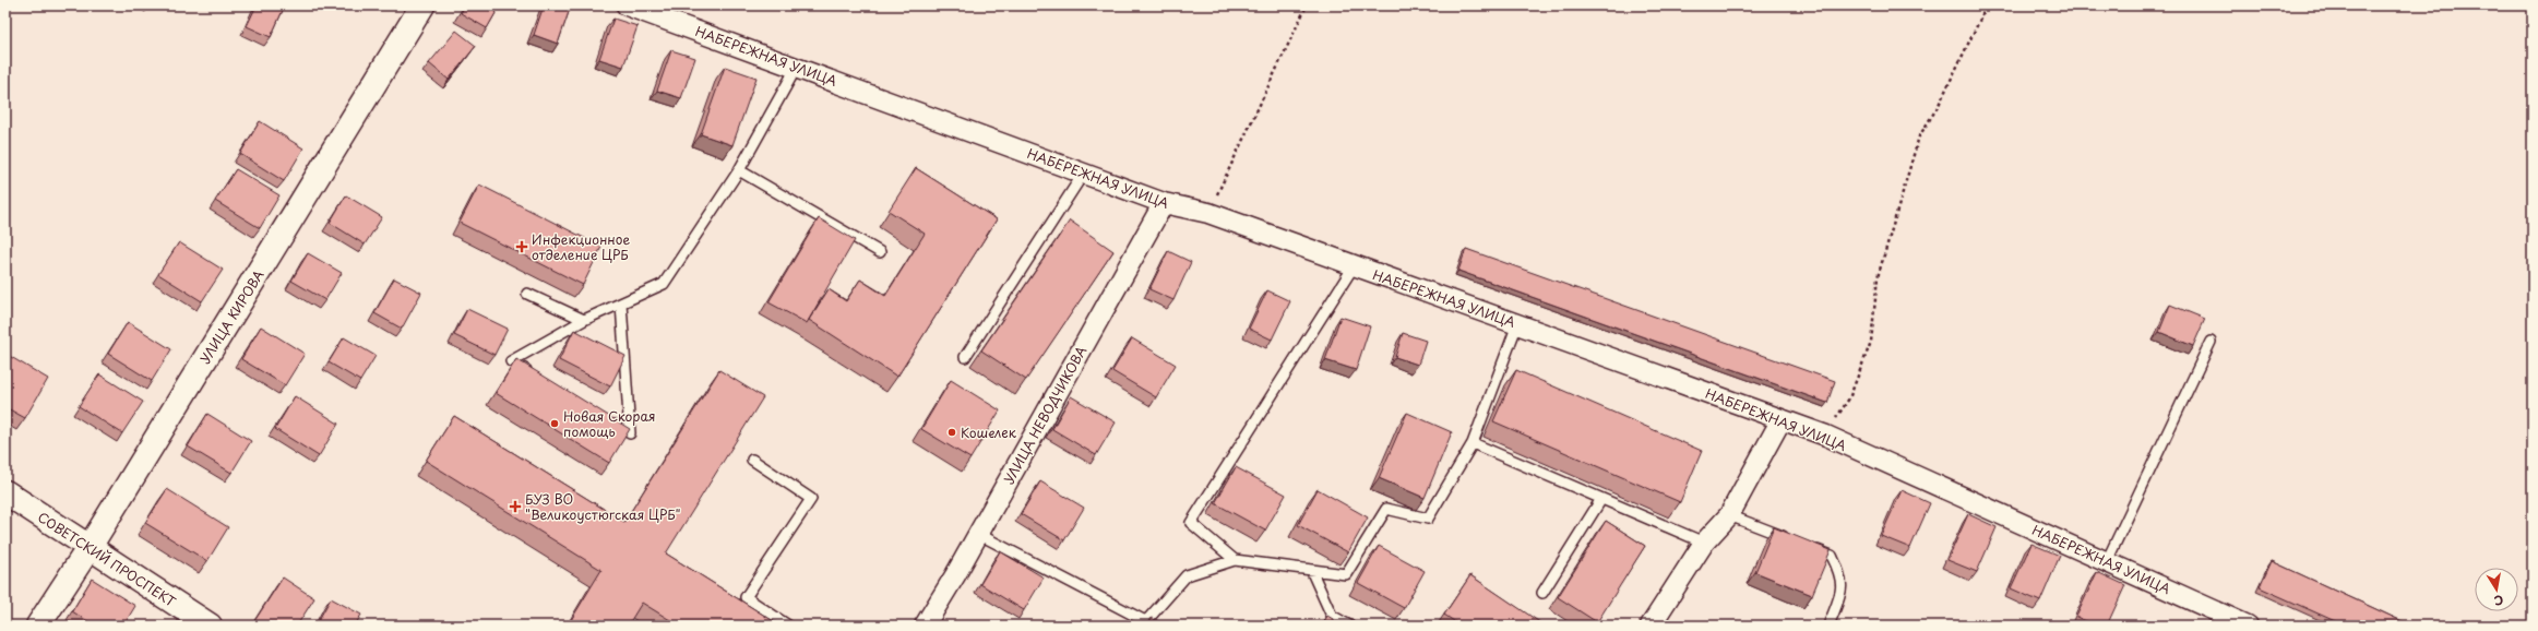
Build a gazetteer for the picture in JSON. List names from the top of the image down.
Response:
{
  "streets": {
    "street": [
      "НАБЕРЕЖНАЯ УЛИЦА",
      "УЛИЦА КИРОВА",
      "УЛИЦА НЕВОДЧИКОВА",
      "СОВЕТСКИЙ ПРОСПЕКТ"
    ]
  },
  "crossings": [
    ["НАБЕРЕЖНАЯ УЛИЦА", "УЛИЦА НЕВОДЧИКОВА"],
    ["УЛИЦА КИРОВА", "СОВЕТСКИЙ ПРОСПЕКТ"]
  ],
  "places": {
    "health": ["Инфекционное отделение ЦРБ", "БУЗ ВО \"Великоустюгская ЦРБ\""],
    "other": ["Новая Скорая помощь", "Кошелек"]
  },
  "north": "bottom"
}
